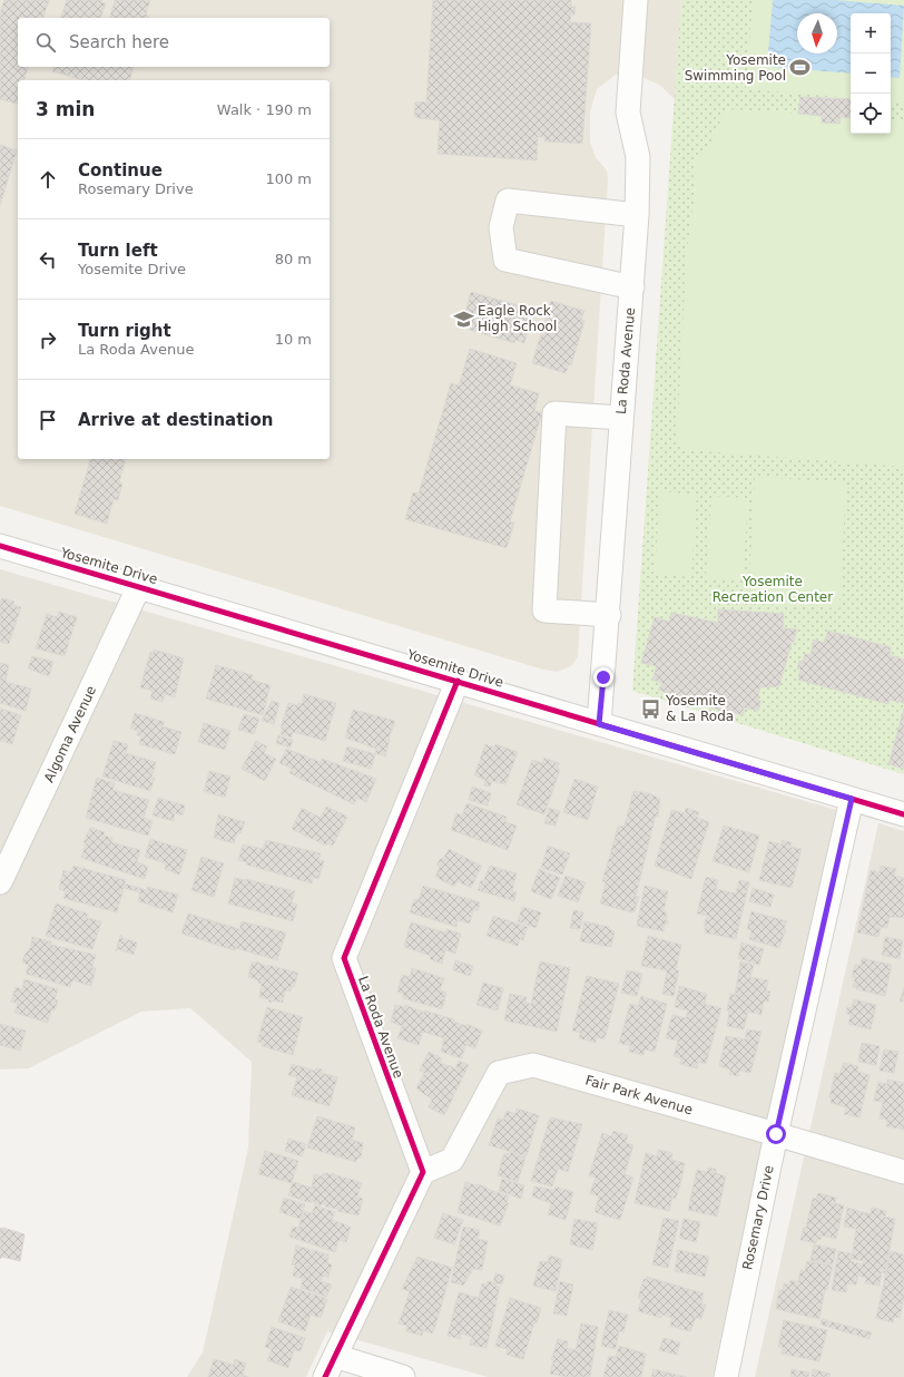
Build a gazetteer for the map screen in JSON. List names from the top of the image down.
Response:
{
  "streets": {
    "street": [
      "La Roda Avenue",
      "Yosemite Drive",
      "Algoma Avenue",
      "Fair Park Avenue",
      "Rosemary Drive"
    ]
  },
  "crossings": [
    ["La Roda Avenue", "Yosemite Drive"],
    ["La Roda Avenue", "Fair Park Avenue"],
    ["Yosemite Drive", "Algoma Avenue"],
    ["Yosemite Drive", "Rosemary Drive"],
    ["Fair Park Avenue", "Rosemary Drive"]
  ],
  "parks": ["Yosemite Recreation Center"],
  "places": {
    "sports": ["Yosemite Swimming Pool"],
    "school or university": ["Eagle Rock High School"],
    "bus stop": ["Yosemite & La Roda"]
  },
  "north": "bottom",
  "page": {
    "map_buttons": ["+", "−"],
    "search": "Search here",
    "heading": ["3 min", "Walk · 190 m"],
    "list": [
      ["Continue", "Rosemary Drive", "100 m"],
      ["Turn left", "Yosemite Drive", "80 m"],
      ["Turn right", "La Roda Avenue", "10 m"],
      "Arrive at destination"
    ]
  }
}
